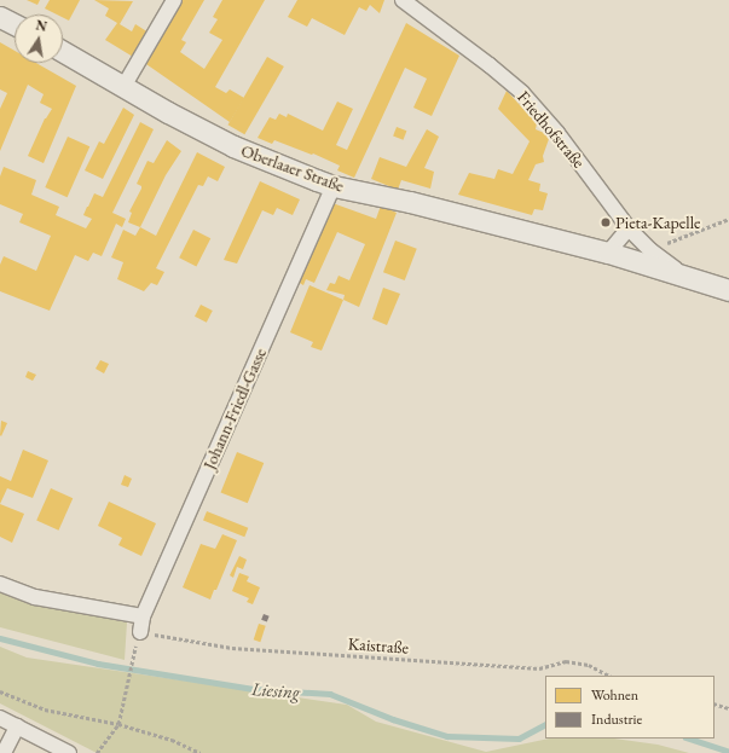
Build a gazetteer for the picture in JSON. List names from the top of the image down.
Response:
{
  "streets": {
    "main road": ["Oberlaaer Straße"],
    "street": ["Friedhofstraße", "Johann-Friedl-Gasse"],
    "path": ["Kaistraße"]
  },
  "crossings": [
    ["Friedhofstraße", "Oberlaaer Straße"],
    ["Oberlaaer Straße", "Johann-Friedl-Gasse"],
    ["Johann-Friedl-Gasse", "Kaistraße"]
  ],
  "water": ["Liesing"],
  "places": ["Pieta-Kapelle"],
  "legend": ["Wohnen", "Industrie"],
  "north": "top"
}
